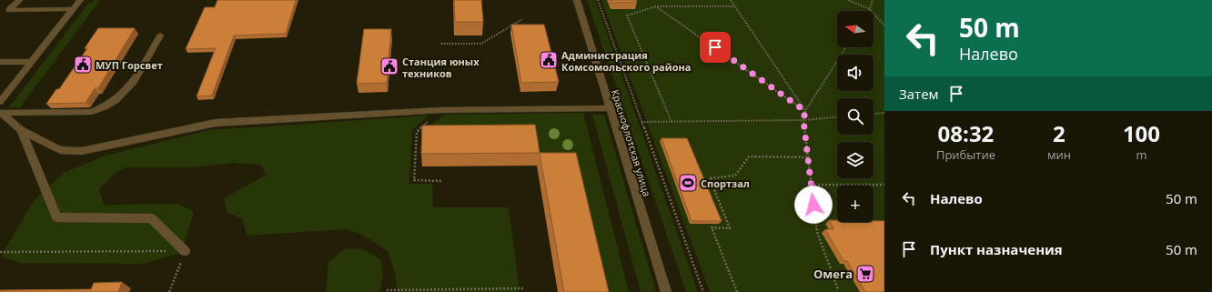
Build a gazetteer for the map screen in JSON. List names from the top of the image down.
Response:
{
  "streets": {
    "street": ["Краснофлотская улица"]
  },
  "places": {
    "public building": ["Администрация Комсомольского района", "МУП Горсвет", "Станция юных техников"],
    "sports": ["Спортзал"],
    "supermarket": ["Омега"]
  },
  "north": "left",
  "page": {
    "turn": ["50 m", "Налево"],
    "map_buttons": "+",
    "then": "Затем",
    "eta": [
      "08:32",
      "Прибытие",
      "2",
      "мин",
      "100",
      "m"
    ],
    "list": [
      {
        "name": "Налево",
        "value": "50 m"
      },
      {
        "name": "Пункт назначения",
        "value": "50 m"
      }
    ]
  }
}
